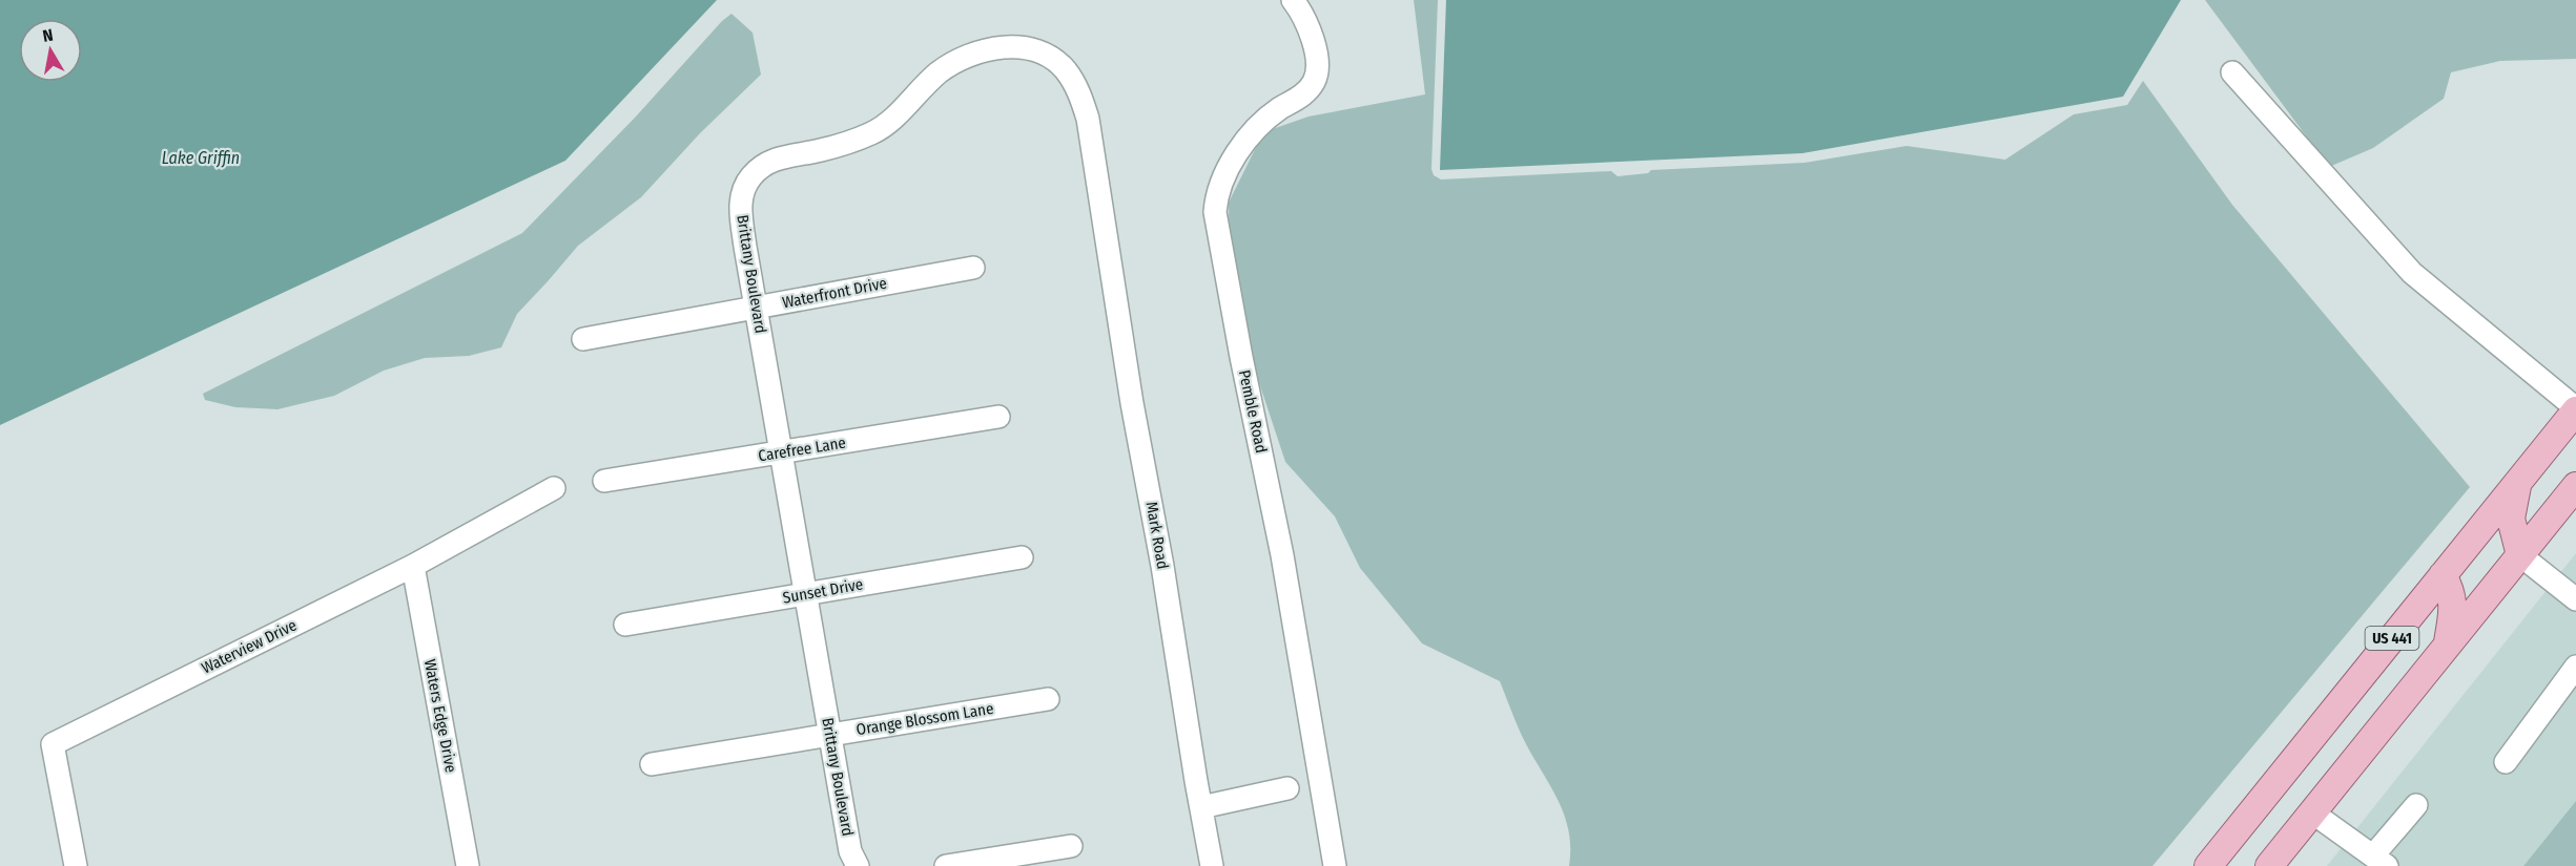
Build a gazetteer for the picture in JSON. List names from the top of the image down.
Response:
{
  "streets": {
    "main road": ["US 441"],
    "street": [
      "Brittany Boulevard",
      "Waterfront Drive",
      "Pemble Road",
      "Carefree Lane",
      "Mark Road",
      "Sunset Drive",
      "Waterview Drive",
      "Waters Edge Drive",
      "Orange Blossom Lane"
    ]
  },
  "crossings": [
    ["Brittany Boulevard", "Waterfront Drive"],
    ["Brittany Boulevard", "Carefree Lane"],
    ["Brittany Boulevard", "Mark Road"],
    ["Brittany Boulevard", "Sunset Drive"],
    ["Brittany Boulevard", "Orange Blossom Lane"],
    ["Waterview Drive", "Waters Edge Drive"]
  ],
  "water": ["Lake Griffin"],
  "north": "top"
}
